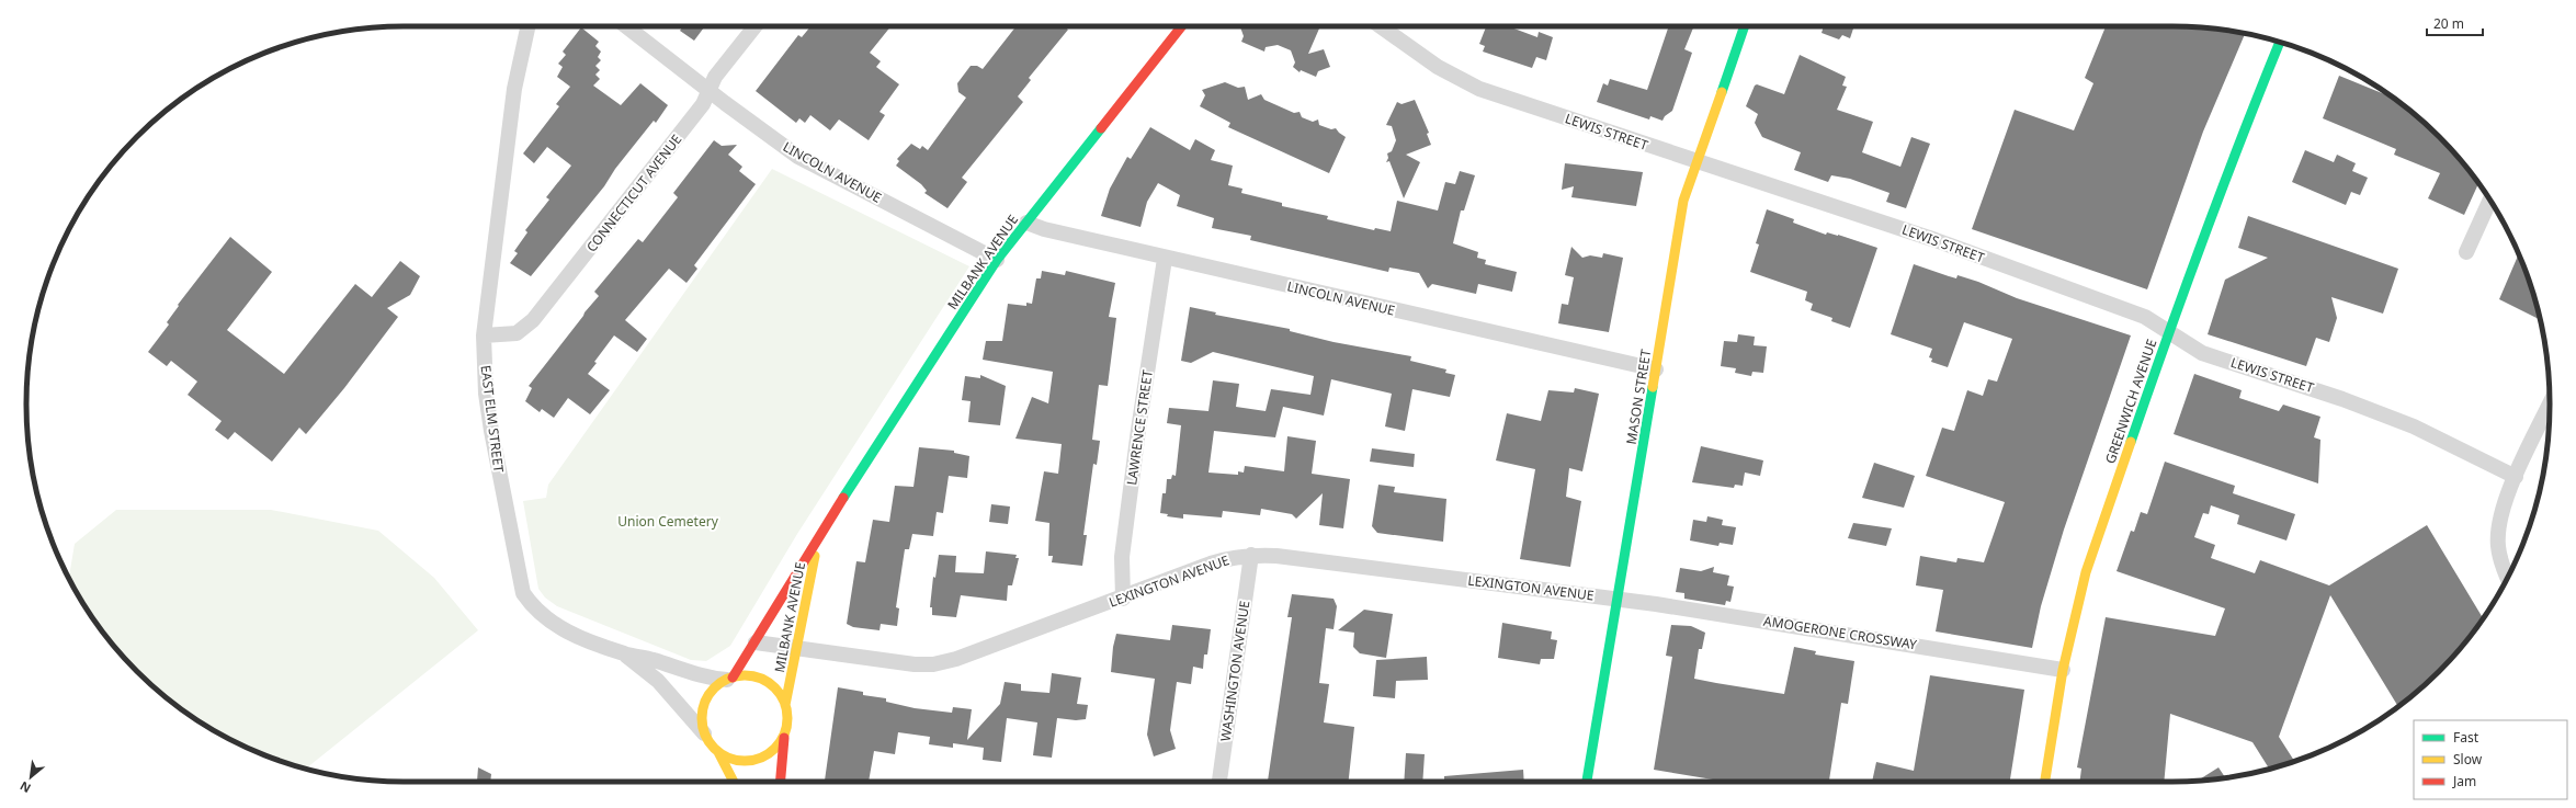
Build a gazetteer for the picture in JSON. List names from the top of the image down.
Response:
{
  "streets": {
    "main road": ["MILBANK AVENUE", "MASON STREET", "GREENWICH AVENUE"],
    "street": [
      "LEWIS STREET",
      "LINCOLN AVENUE",
      "CONNECTICUT AVENUE",
      "EAST ELM STREET",
      "LAWRENCE STREET",
      "LEXINGTON AVENUE",
      "AMOGERONE CROSSWAY",
      "WASHINGTON AVENUE"
    ]
  },
  "crossings": [
    ["LEWIS STREET", "MASON STREET"],
    ["LEWIS STREET", "GREENWICH AVENUE"],
    ["LINCOLN AVENUE", "CONNECTICUT AVENUE"],
    ["LINCOLN AVENUE", "MILBANK AVENUE"],
    ["LINCOLN AVENUE", "MASON STREET"],
    ["LINCOLN AVENUE", "LAWRENCE STREET"],
    ["CONNECTICUT AVENUE", "EAST ELM STREET"],
    ["MILBANK AVENUE", "EAST ELM STREET"],
    ["MILBANK AVENUE", "LEXINGTON AVENUE"],
    ["MASON STREET", "LEXINGTON AVENUE"],
    ["MASON STREET", "AMOGERONE CROSSWAY"],
    ["GREENWICH AVENUE", "AMOGERONE CROSSWAY"],
    ["LAWRENCE STREET", "LEXINGTON AVENUE"],
    ["LEXINGTON AVENUE", "AMOGERONE CROSSWAY"],
    ["LEXINGTON AVENUE", "WASHINGTON AVENUE"]
  ],
  "parks": ["Union Cemetery"],
  "legend": ["Fast", "Slow", "Jam"],
  "scale_bar": "20 m",
  "north": "bottom left"
}
